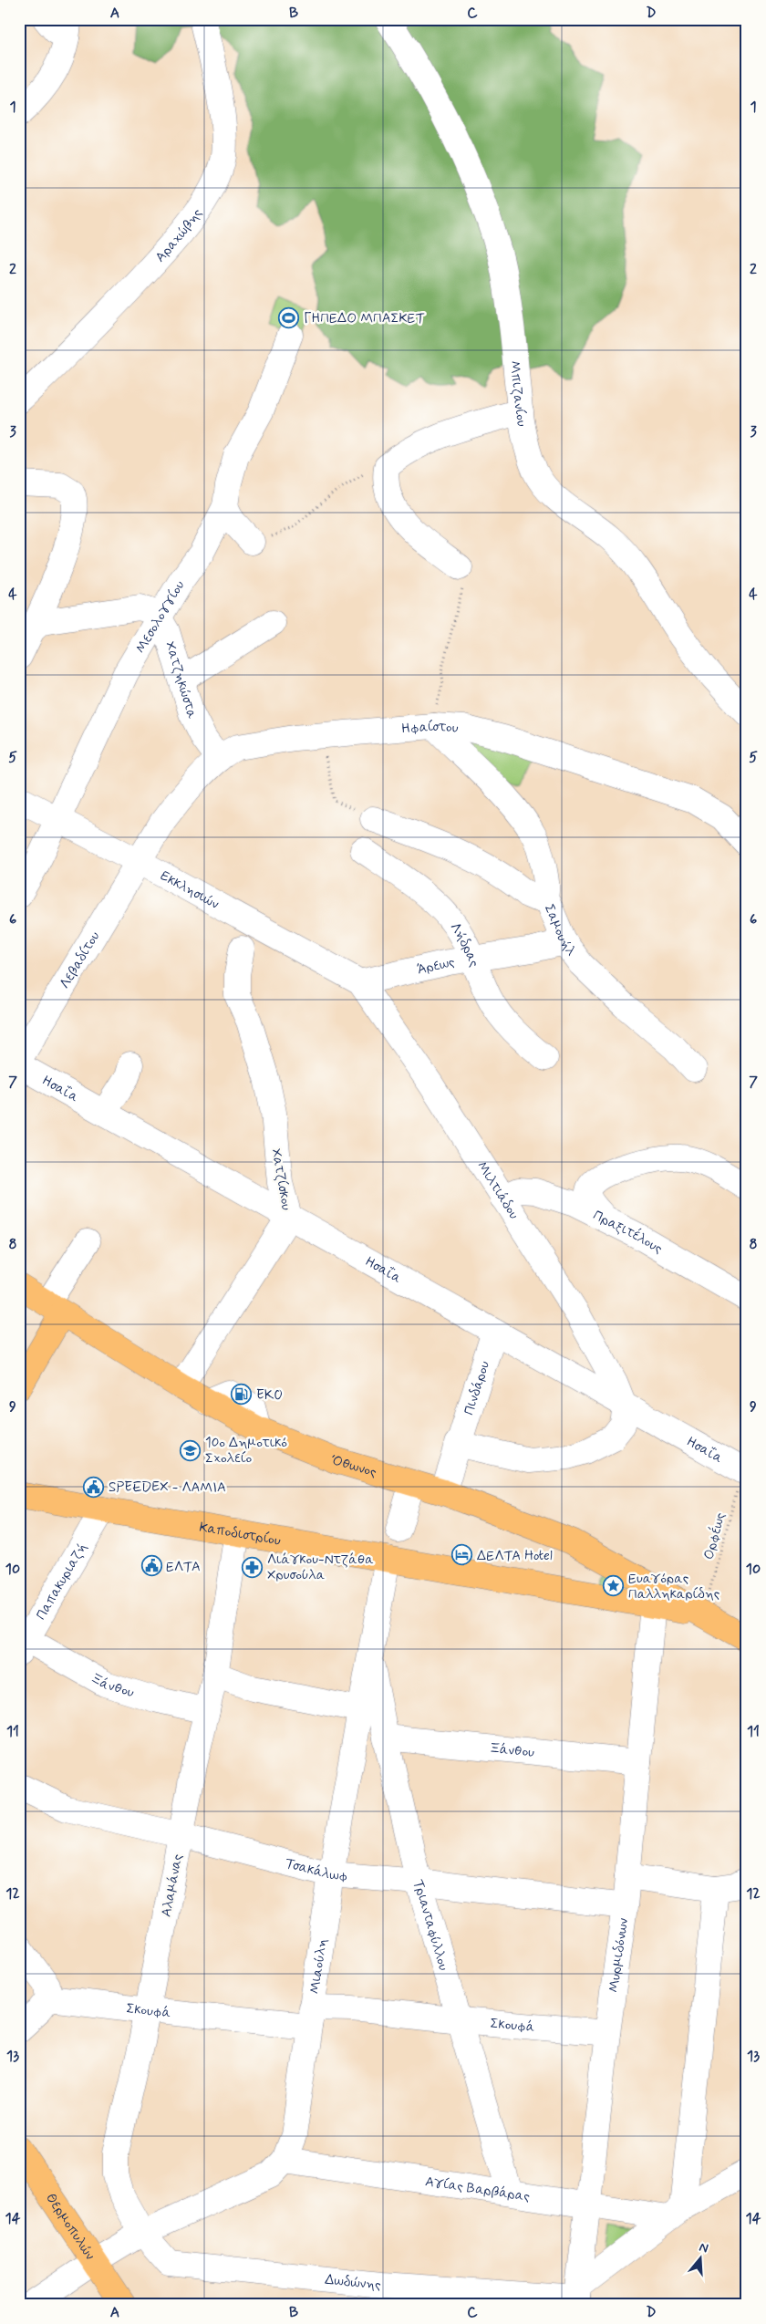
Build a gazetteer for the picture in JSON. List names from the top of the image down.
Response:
{
  "streets": {
    "main road": ["Όθωνος", "Καποδιστρίου", "Θερμοπυλών"],
    "street": [
      "Αραχώβης",
      "Μπιζανίου",
      "Μεσολογγίου",
      "Χατζηκώστα",
      "Ηφαίστου",
      "Εκκλησιών",
      "Σαμουήλ",
      "Λήδρας",
      "Λεβαδίτου",
      "Άρεως",
      "Ησαΐα",
      "Χατζίσκου",
      "Μιλτιάδου",
      "Πραξιτέλους",
      "Πινδάρου",
      "Παπακυριαζή",
      "Ξάνθου",
      "Τσακάλωφ",
      "Αλαμάνας",
      "Τριανταφύλλου",
      "Μυρμιδόνων",
      "Μιαούλη",
      "Σκουφά",
      "Αγίας Βαρβάρας",
      "Δωδώνης"
    ],
    "path": ["Ορφέως"]
  },
  "crossings": [
    ["Μεσολογγίου", "Χατζηκώστα"],
    ["Μεσολογγίου", "Εκκλησιών"],
    ["Χατζηκώστα", "Ηφαίστου"],
    ["Ηφαίστου", "Εκκλησιών"],
    ["Ηφαίστου", "Σαμουήλ"],
    ["Ηφαίστου", "Λεβαδίτου"],
    ["Εκκλησιών", "Λεβαδίτου"],
    ["Εκκλησιών", "Άρεως"],
    ["Εκκλησιών", "Μιλτιάδου"],
    ["Σαμουήλ", "Άρεως"],
    ["Λήδρας", "Άρεως"],
    ["Άρεως", "Μιλτιάδου"],
    ["Ησαΐα", "Χατζίσκου"],
    ["Ησαΐα", "Μιλτιάδου"],
    ["Ησαΐα", "Πινδάρου"],
    ["Ησαΐα", "Ορφέως"],
    ["Χατζίσκου", "Όθωνος"],
    ["Μιλτιάδου", "Πραξιτέλους"],
    ["Πινδάρου", "Όθωνος"],
    ["Όθωνος", "Καποδιστρίου"],
    ["Όθωνος", "Ορφέως"],
    ["Καποδιστρίου", "Ορφέως"],
    ["Καποδιστρίου", "Παπακυριαζή"],
    ["Καποδιστρίου", "Αλαμάνας"],
    ["Καποδιστρίου", "Μυρμιδόνων"],
    ["Καποδιστρίου", "Μιαούλη"],
    ["Παπακυριαζή", "Ξάνθου"],
    ["Ξάνθου", "Αλαμάνας"],
    ["Ξάνθου", "Τριανταφύλλου"],
    ["Ξάνθου", "Μυρμιδόνων"],
    ["Τσακάλωφ", "Αλαμάνας"],
    ["Τσακάλωφ", "Τριανταφύλλου"],
    ["Τσακάλωφ", "Μυρμιδόνων"],
    ["Τσακάλωφ", "Μιαούλη"],
    ["Αλαμάνας", "Μιαούλη"],
    ["Αλαμάνας", "Σκουφά"],
    ["Αλαμάνας", "Δωδώνης"],
    ["Τριανταφύλλου", "Μιαούλη"],
    ["Τριανταφύλλου", "Σκουφά"],
    ["Τριανταφύλλου", "Αγίας Βαρβάρας"],
    ["Μυρμιδόνων", "Σκουφά"],
    ["Μυρμιδόνων", "Αγίας Βαρβάρας"],
    ["Μυρμιδόνων", "Δωδώνης"],
    ["Μιαούλη", "Σκουφά"],
    ["Μιαούλη", "Αγίας Βαρβάρας"],
    ["Μιαούλη", "Θερμοπυλών"],
    ["Μιαούλη", "Δωδώνης"]
  ],
  "places": {
    "sports": ["ΓΗΠΕΔΟ ΜΠΑΣΚΕΤ"],
    "fuel station": ["EKO"],
    "school or university": ["10ο Δημοτικό Σχολείο"],
    "public building": ["SPEEDEX - ΛΑΜΙΑ", "ΕΛΤΑ"],
    "hotel": ["ΔΕΛΤΑ Hotel"],
    "pharmacy": ["Λιάγκου-Ντζάθα Χρυσούλα"],
    "place": ["Ευαγόρας Παλληκαρίδης"]
  },
  "north": "top",
  "grid": {
    "columns": [
      "A",
      "B",
      "C",
      "D"
    ],
    "rows": [
      "1",
      "2",
      "3",
      "4",
      "5",
      "6",
      "7",
      "8",
      "9",
      "10",
      "11",
      "12",
      "13",
      "14"
    ]
  }
}
